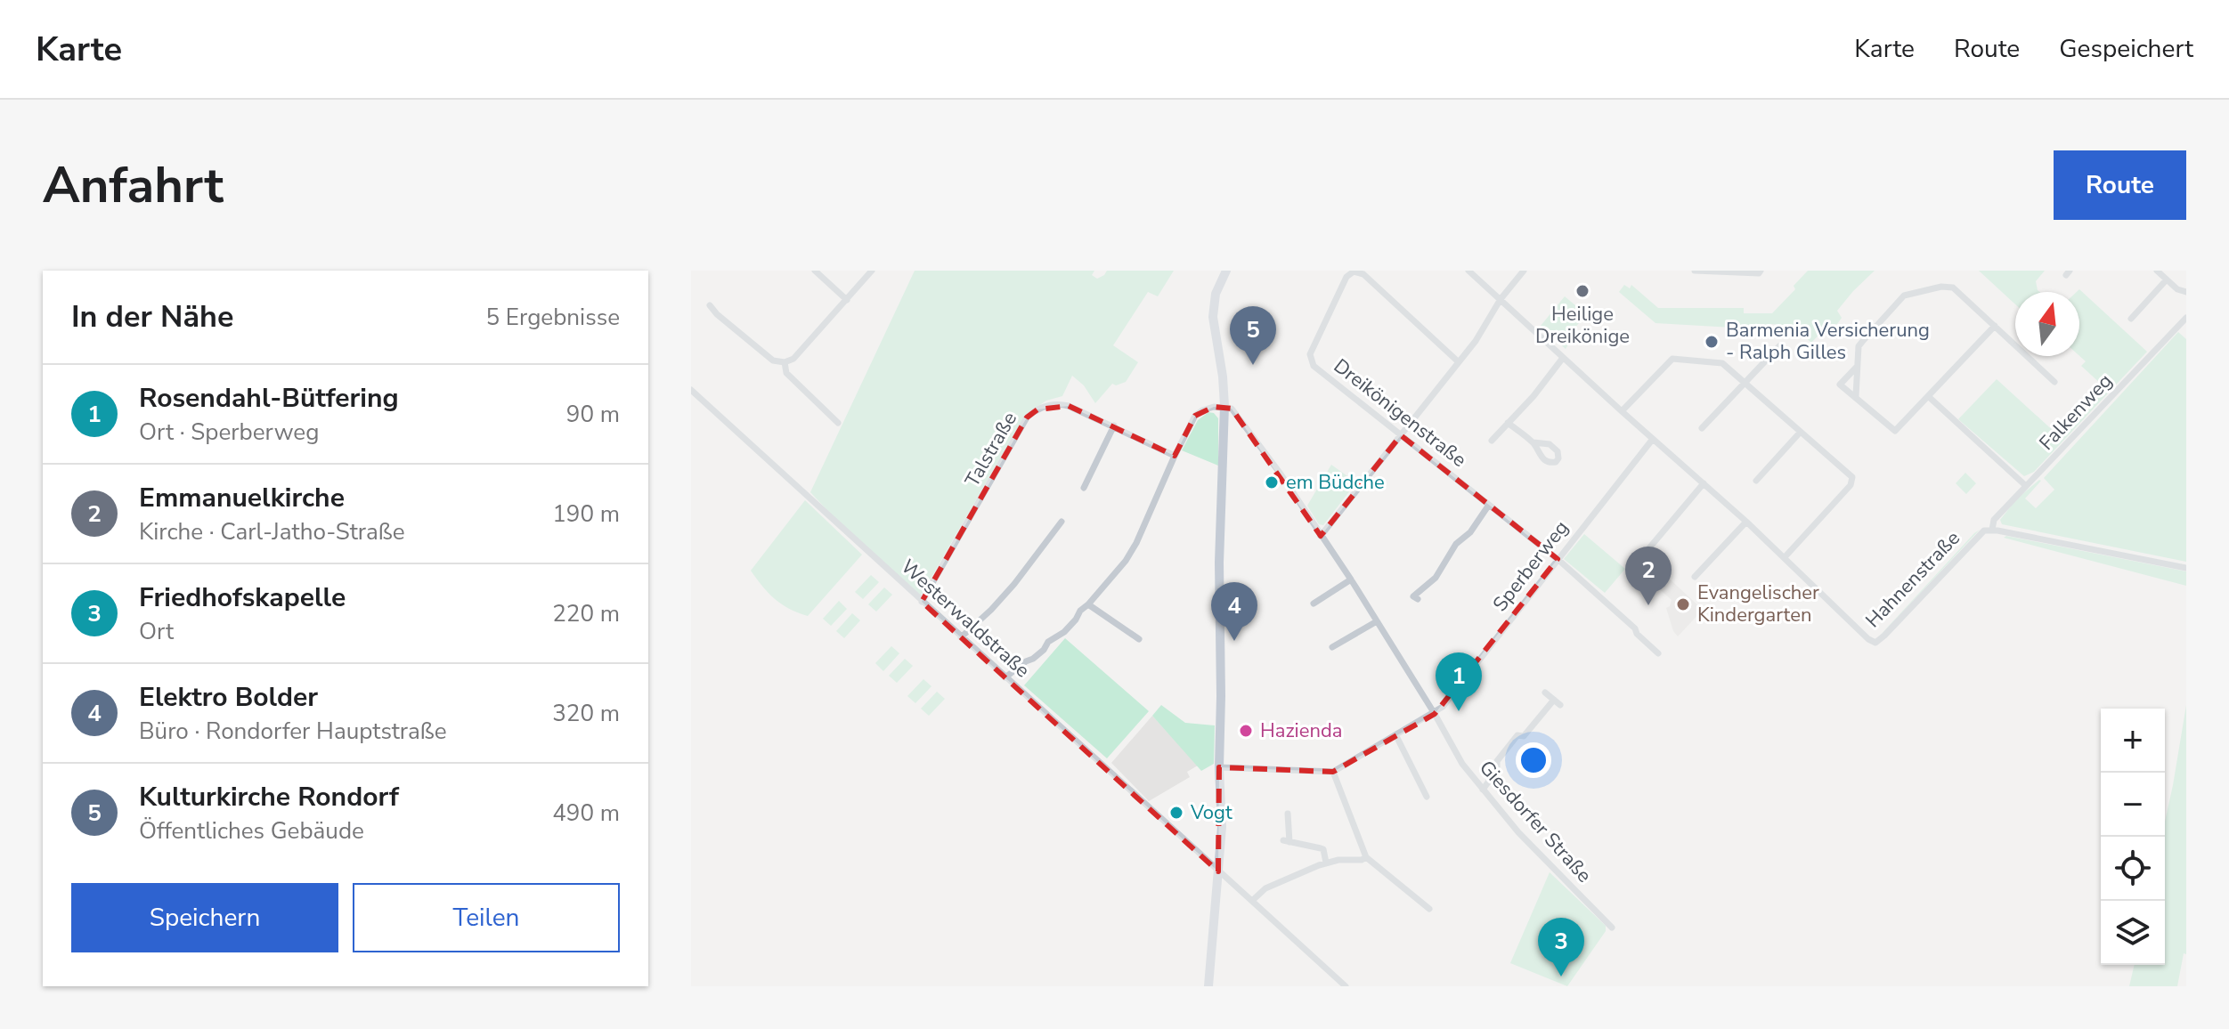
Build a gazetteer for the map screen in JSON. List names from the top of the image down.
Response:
{
  "streets": {
    "street": [
      "Falkenweg",
      "Dreikönigenstraße",
      "Talstraße",
      "Sperberweg",
      "Hahnenstraße",
      "Westerwaldstraße",
      "Giesdorfer Straße"
    ]
  },
  "crossings": [
    ["Falkenweg", "Hahnenstraße"],
    ["Dreikönigenstraße", "Sperberweg"],
    ["Talstraße", "Westerwaldstraße"],
    ["Sperberweg", "Hahnenstraße"],
    ["Sperberweg", "Giesdorfer Straße"]
  ],
  "places": [
    "Heilige Dreikönige",
    "Barmenia Versicherung - Ralph Gilles",
    "em Büdche",
    "Evangelischer Kindergarten",
    "Hazienda",
    "Vogt"
  ],
  "north": "top",
  "page": {
    "header": "Karte",
    "nav": ["Karte", "Route", "Gespeichert"],
    "buttons": [
      "Route",
      ["Speichern", "Teilen"]
    ],
    "title": "Anfahrt",
    "heading": ["In der Nähe", "5 Ergebnisse"],
    "pins": [
      "5",
      "2",
      "4",
      "1",
      "3"
    ],
    "list": [
      {
        "mark": "1",
        "name": "Rosendahl-Bütfering",
        "note": "Ort · Sperberweg",
        "value": "90 m"
      },
      {
        "mark": "2",
        "name": "Emmanuelkirche",
        "note": "Kirche · Carl-Jatho-Straße",
        "value": "190 m"
      },
      {
        "mark": "3",
        "name": "Friedhofskapelle",
        "note": "Ort",
        "value": "220 m"
      },
      {
        "mark": "4",
        "name": "Elektro Bolder",
        "note": "Büro · Rondorfer Hauptstraße",
        "value": "320 m"
      },
      {
        "mark": "5",
        "name": "Kulturkirche Rondorf",
        "note": "Öffentliches Gebäude",
        "value": "490 m"
      }
    ],
    "map_buttons": ["+", "−"]
  }
}
